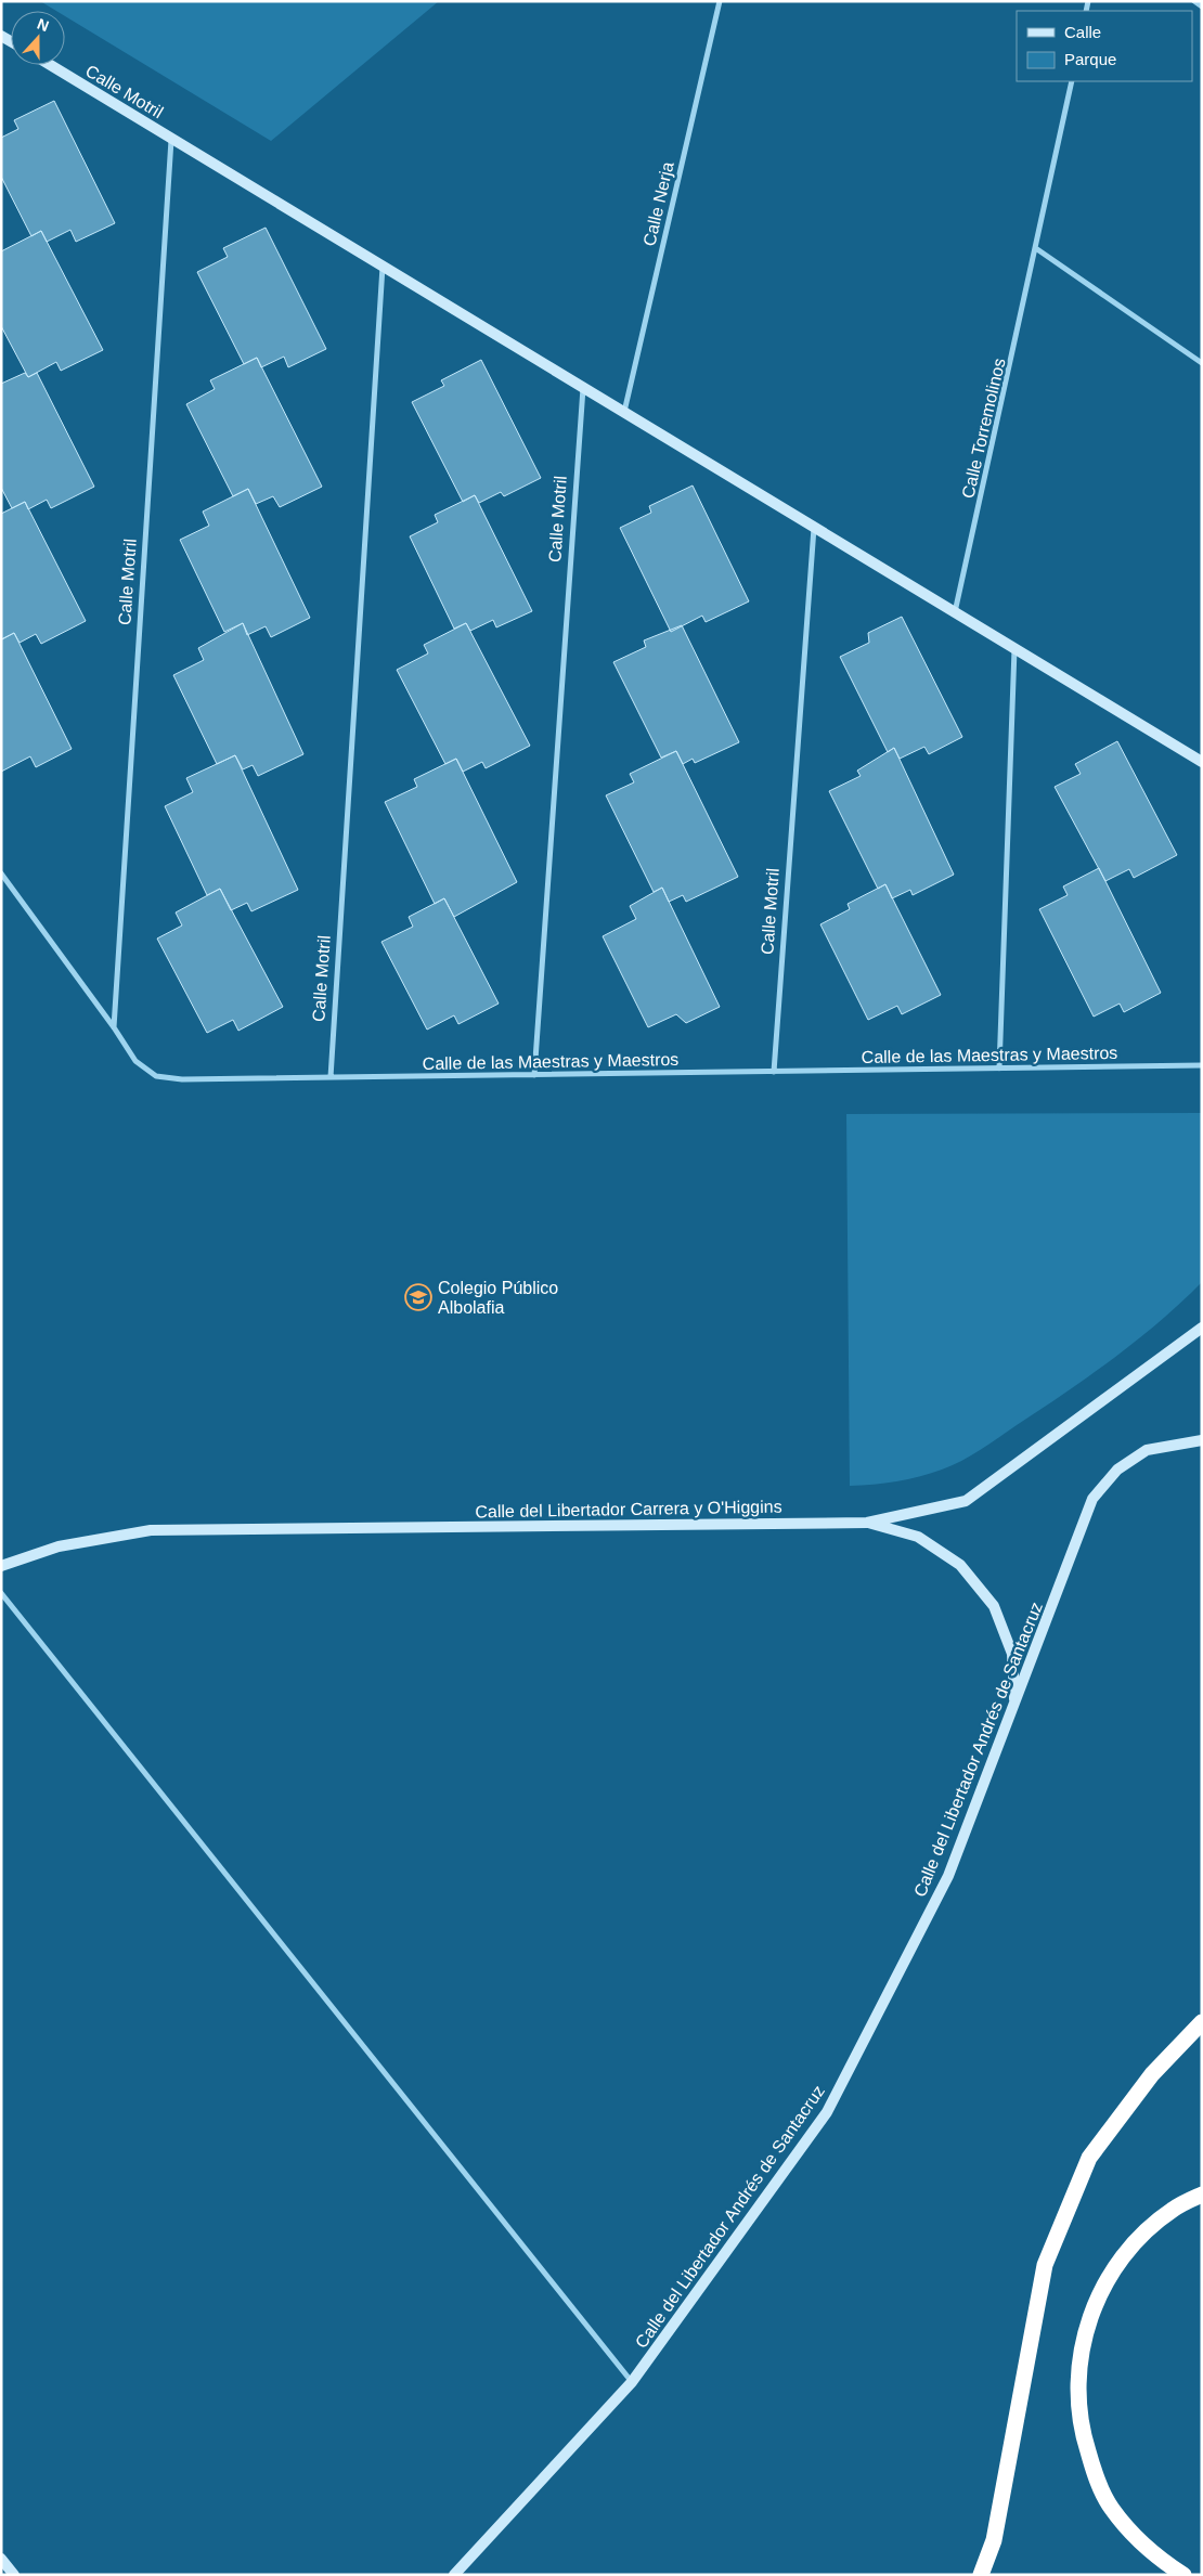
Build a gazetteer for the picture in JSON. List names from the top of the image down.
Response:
{
  "streets": {
    "main road": ["Calle Motril", "Calle del Libertador Carrera y O'Higgins", "Calle del Libertador Andrés de Santacruz"],
    "street": ["Calle Nerja", "Calle Torremolinos", "Calle de las Maestras y Maestros"]
  },
  "crossings": [
    ["Calle Motril", "Calle Nerja"],
    ["Calle Motril", "Calle Torremolinos"],
    ["Calle Motril", "Calle de las Maestras y Maestros"]
  ],
  "places": {
    "school or university": ["Colegio Público Albolafia"]
  },
  "legend": ["Calle", "Parque"],
  "north": "top"
}
